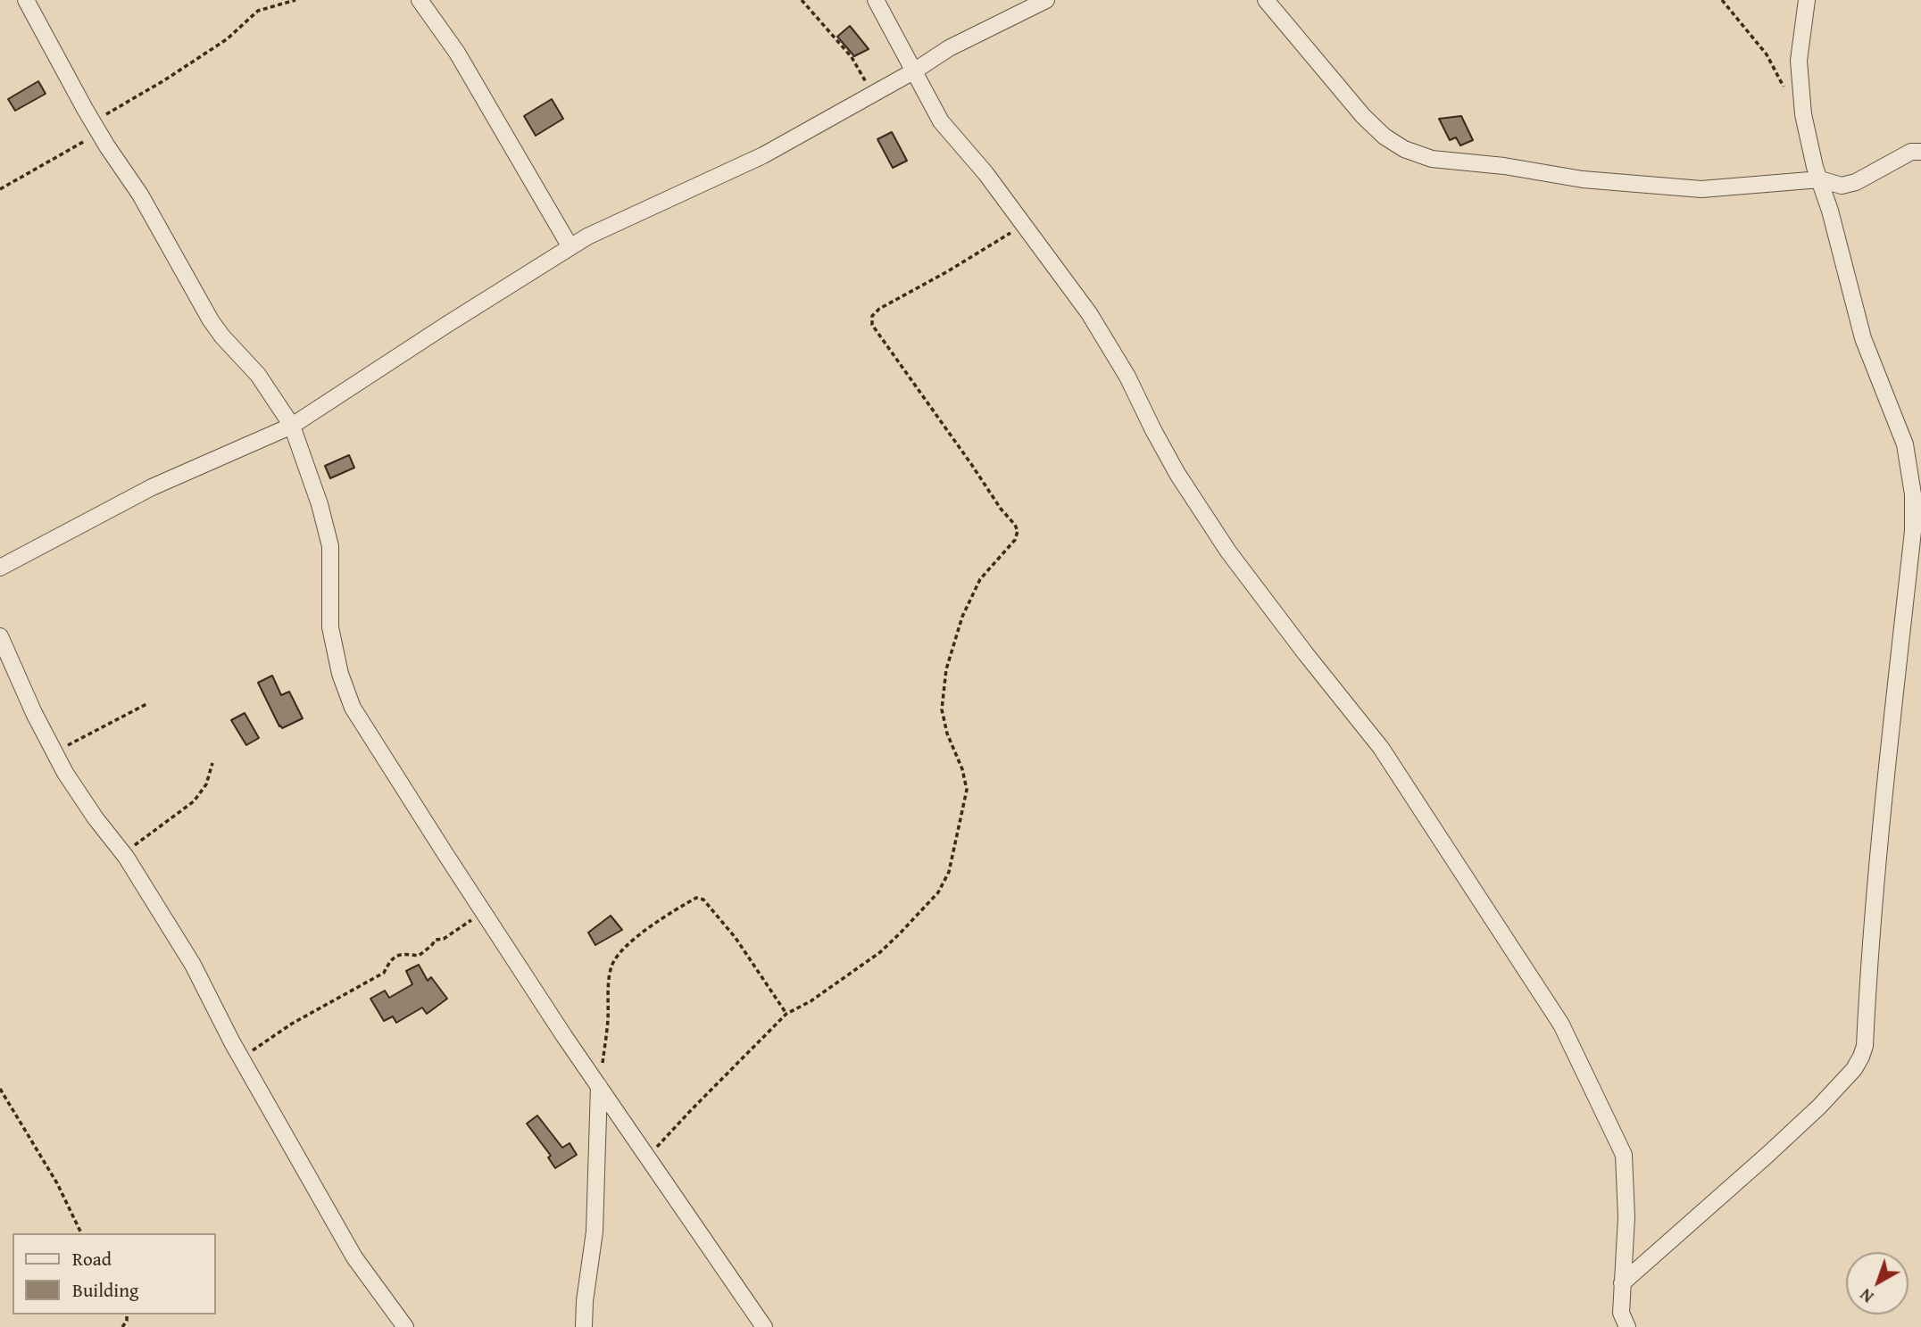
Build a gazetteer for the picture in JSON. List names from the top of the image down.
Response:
{
  "legend": ["Road", "Building"],
  "north": "bottom left"
}
